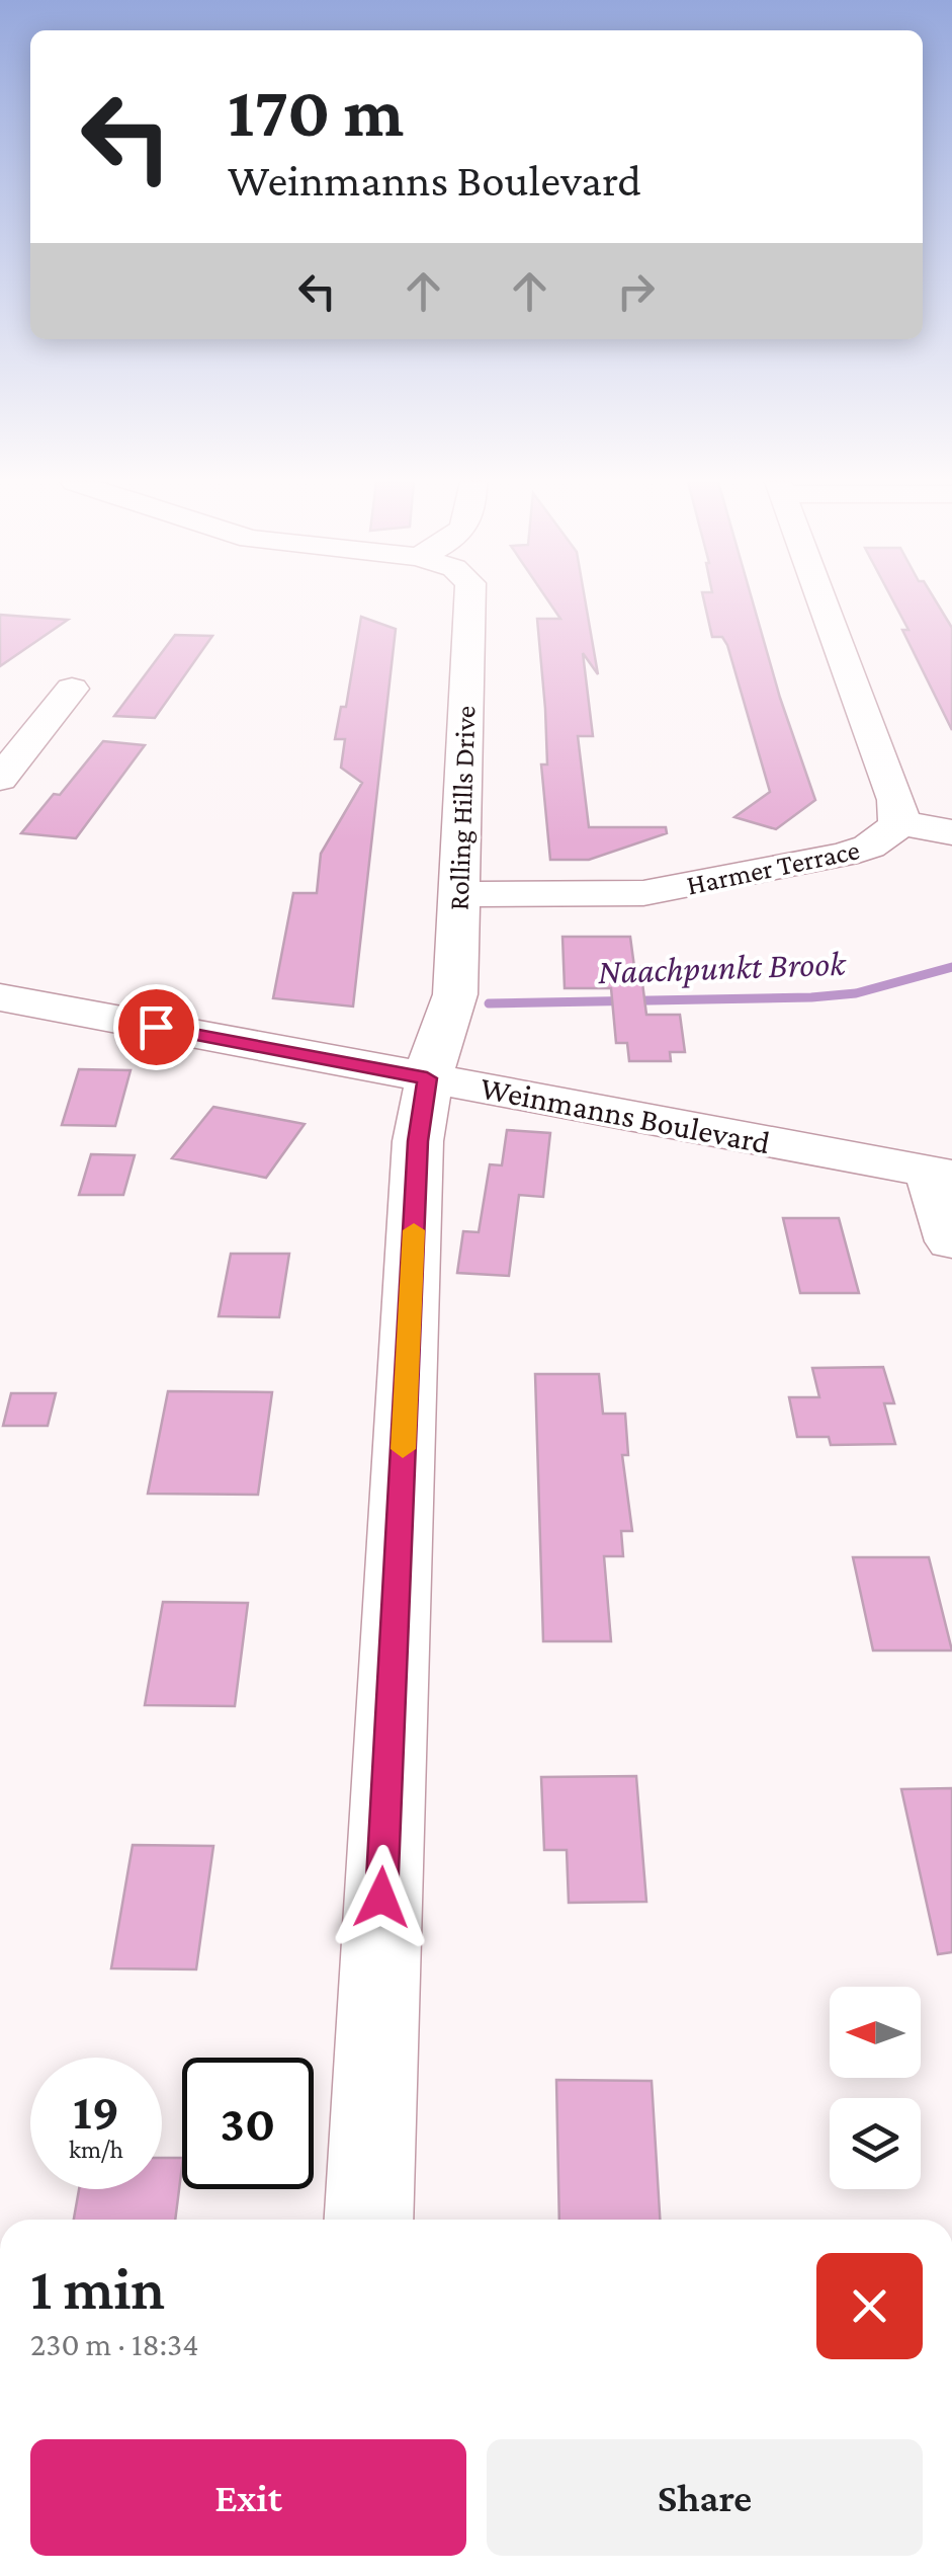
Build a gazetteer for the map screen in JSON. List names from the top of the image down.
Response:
{
  "streets": {
    "street": ["Rolling Hills Drive", "Harmer Terrace", "Weinmanns Boulevard"]
  },
  "crossings": [
    ["Rolling Hills Drive", "Harmer Terrace"],
    ["Rolling Hills Drive", "Weinmanns Boulevard"]
  ],
  "water": ["Naachpunkt Brook"],
  "north": "left",
  "page": {
    "turn": ["170 m", "Weinmanns Boulevard"],
    "speed": "19 km/h",
    "limit": "30",
    "heading": ["1 min", "230 m · 18:34"],
    "buttons": ["Exit", "Share"]
  }
}
